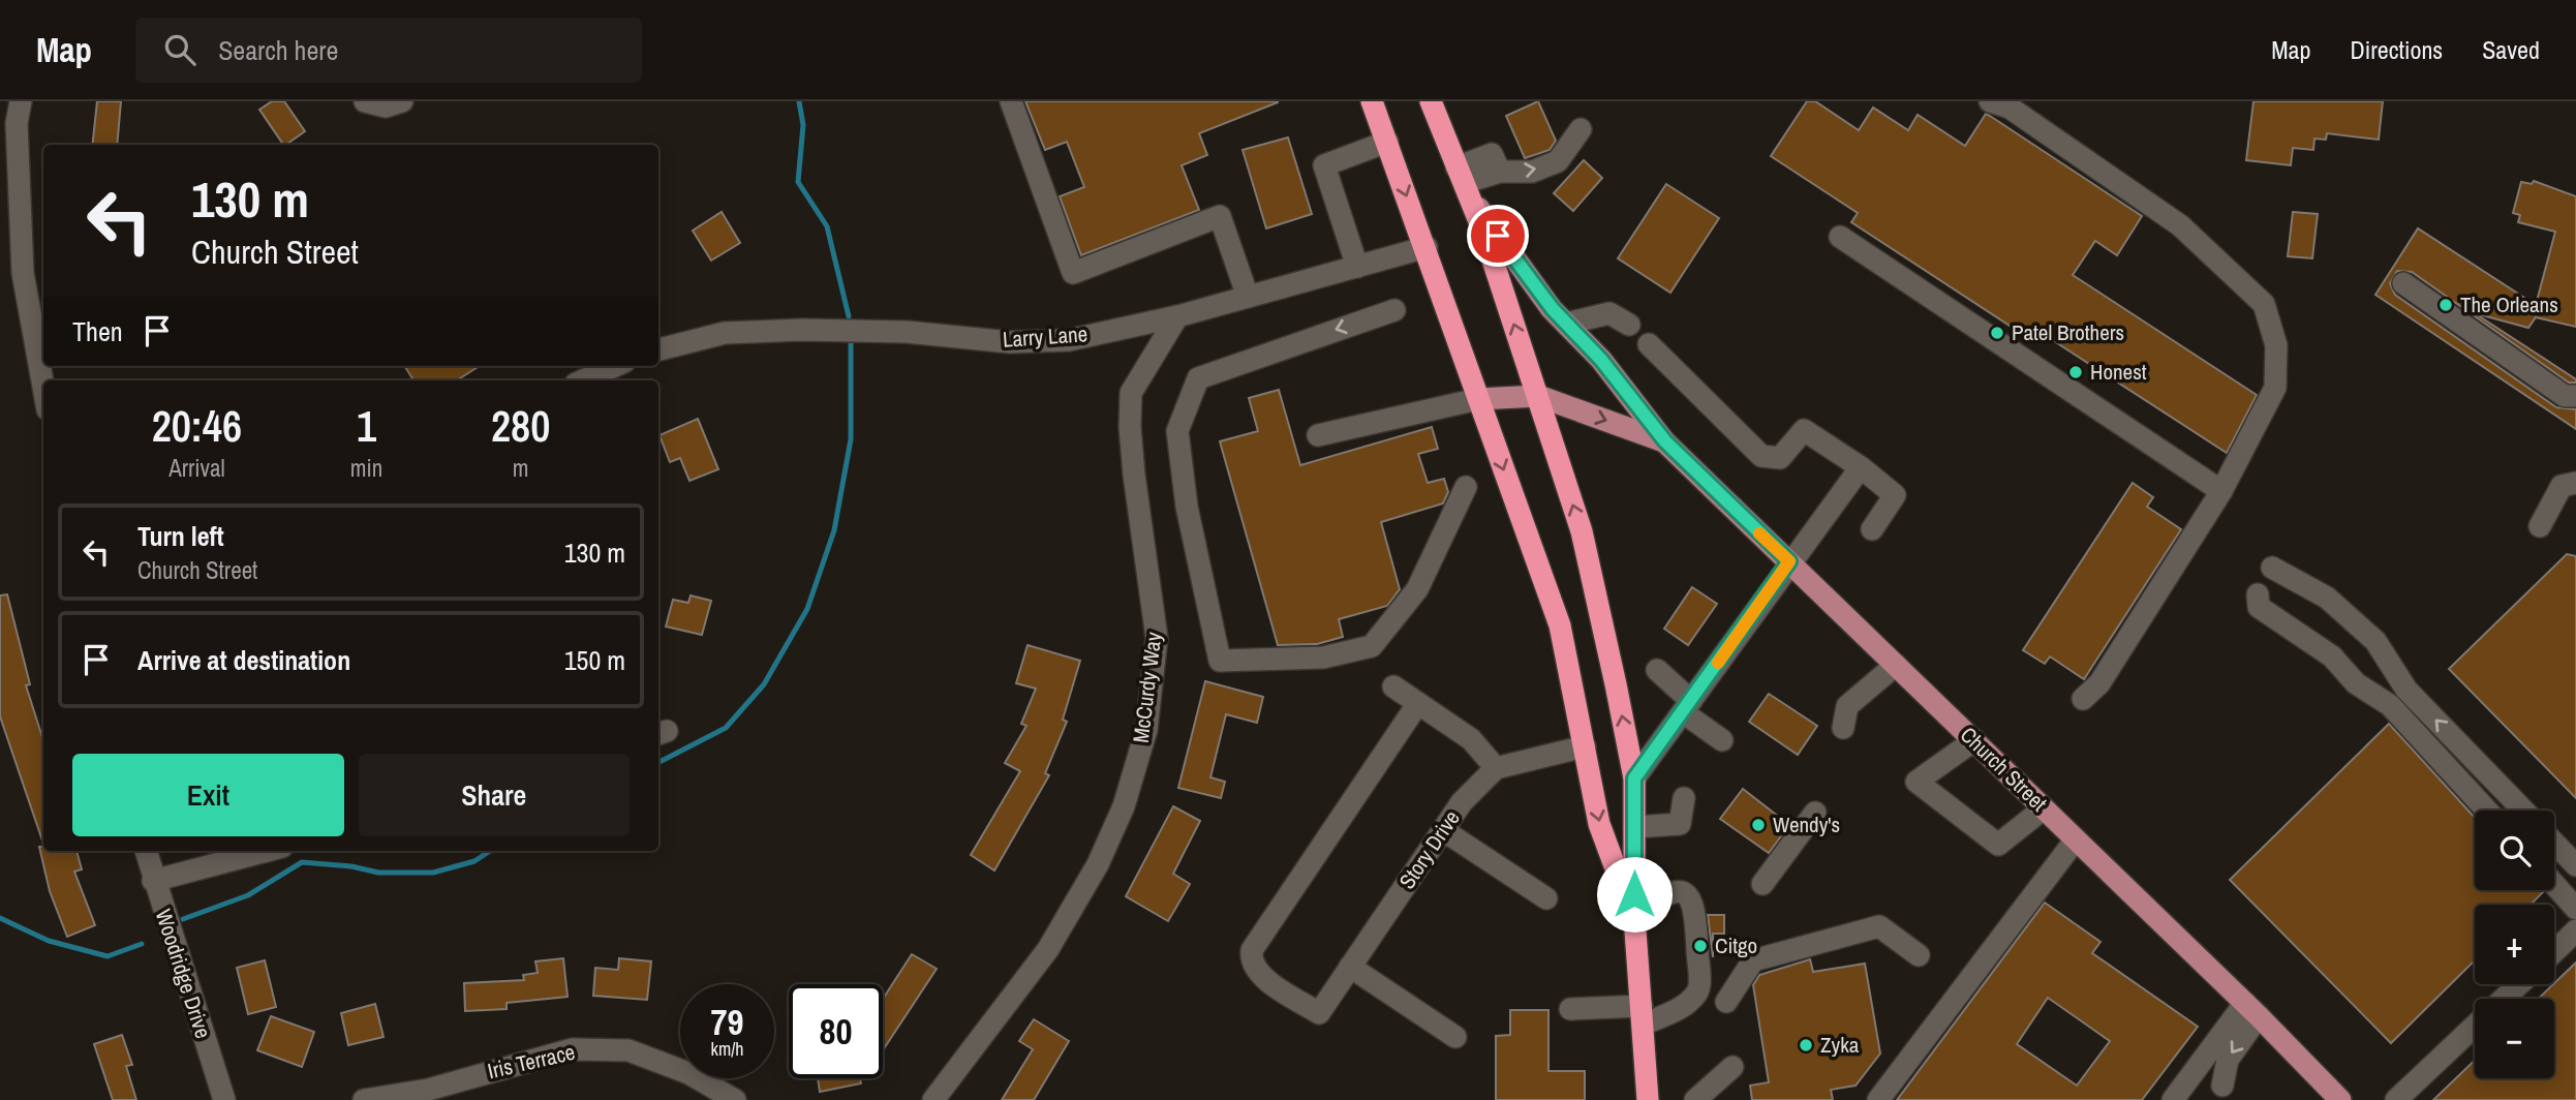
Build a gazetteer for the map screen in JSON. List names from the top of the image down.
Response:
{
  "streets": {
    "main road": ["Church Street"],
    "street": [
      "Larry Lane",
      "McCurdy Way",
      "Story Drive",
      "Woodridge Drive",
      "Iris Terrace"
    ]
  },
  "crossings": [
    ["Larry Lane", "McCurdy Way"]
  ],
  "places": [
    "The Orleans",
    "Patel Brothers",
    "Honest",
    "Wendy's",
    "Citgo",
    "Zyka"
  ],
  "page": {
    "header": "Map",
    "search": "Search here",
    "nav": ["Map", "Directions", "Saved"],
    "turn": ["130 m", "Church Street"],
    "then": "Then",
    "eta": [
      "20:46",
      "Arrival",
      "1",
      "min",
      "280",
      "m"
    ],
    "list": [
      {
        "name": "Turn left",
        "note": "Church Street",
        "value": "130 m"
      },
      {
        "name": "Arrive at destination",
        "value": "150 m"
      }
    ],
    "buttons": ["Exit", "Share"],
    "map_buttons": ["+", "−"],
    "speed": "79 km/h",
    "limit": "80"
  }
}
